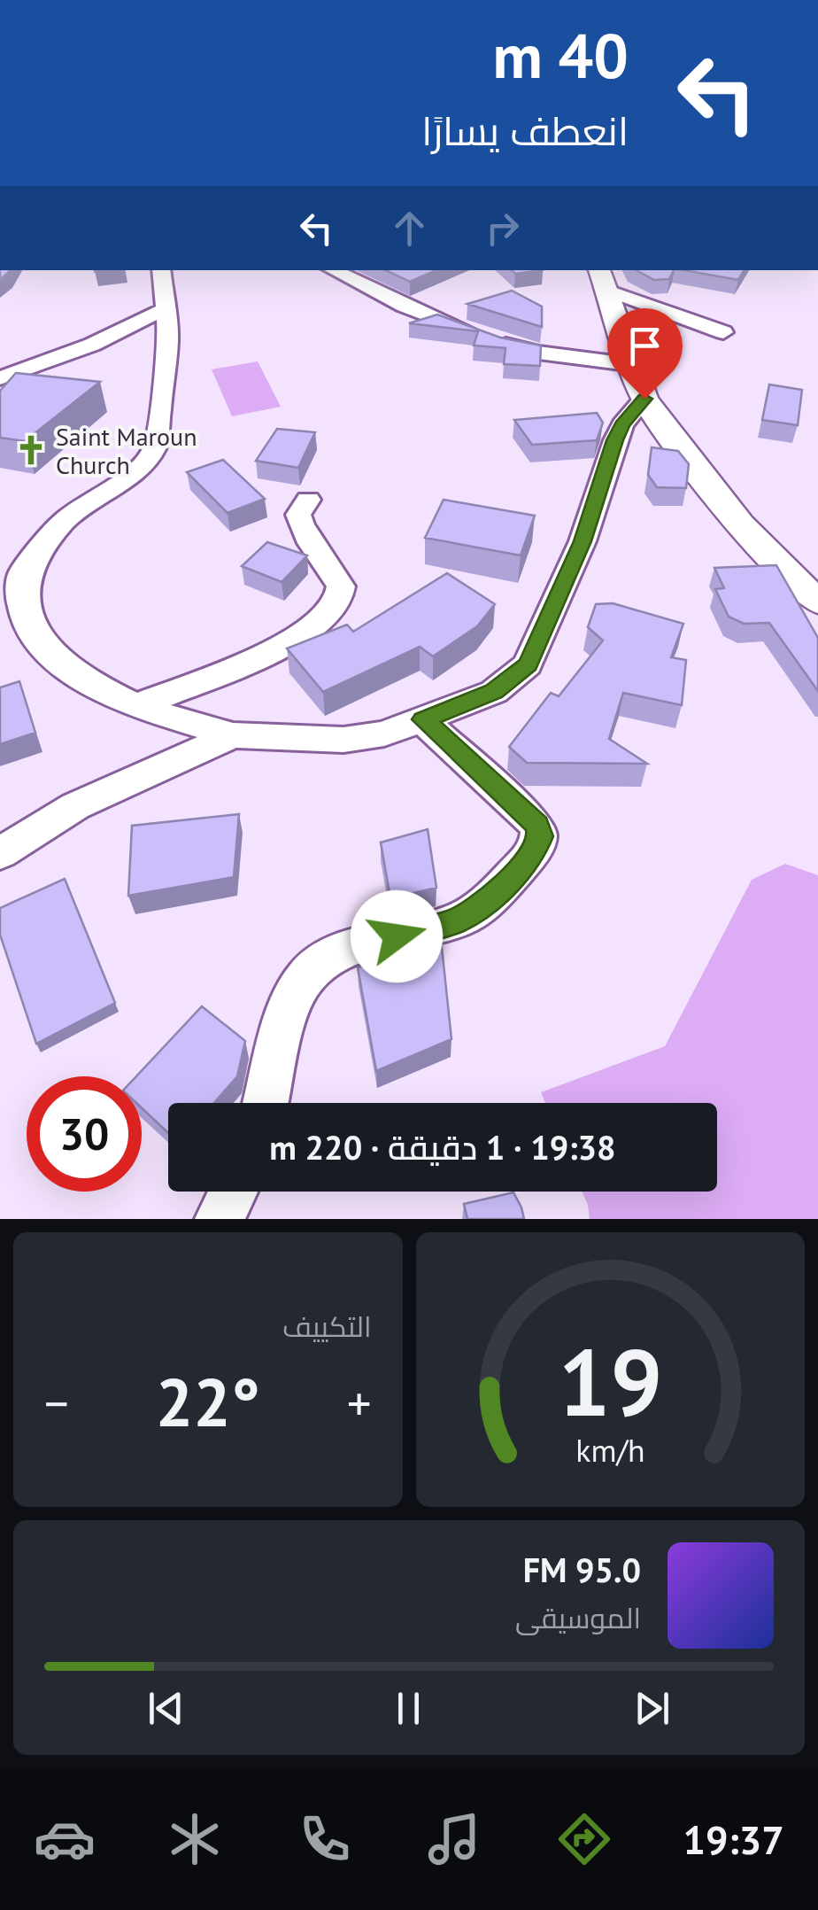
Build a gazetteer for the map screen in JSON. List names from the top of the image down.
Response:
{
  "places": {
    "church": ["Saint Maroun Church"]
  },
  "page": {
    "turn": ["40 m", "انعطف يسارًا"],
    "limit": "30",
    "trip": "19:38 · 1 دقيقة · 220 m",
    "tile": "التكييف",
    "heat": ["−", "22°", "+"],
    "song": ["95.0 FM", "الموسيقى"],
    "tabs": "19:37",
    "gauge": ["19", "km/h"]
  }
}
